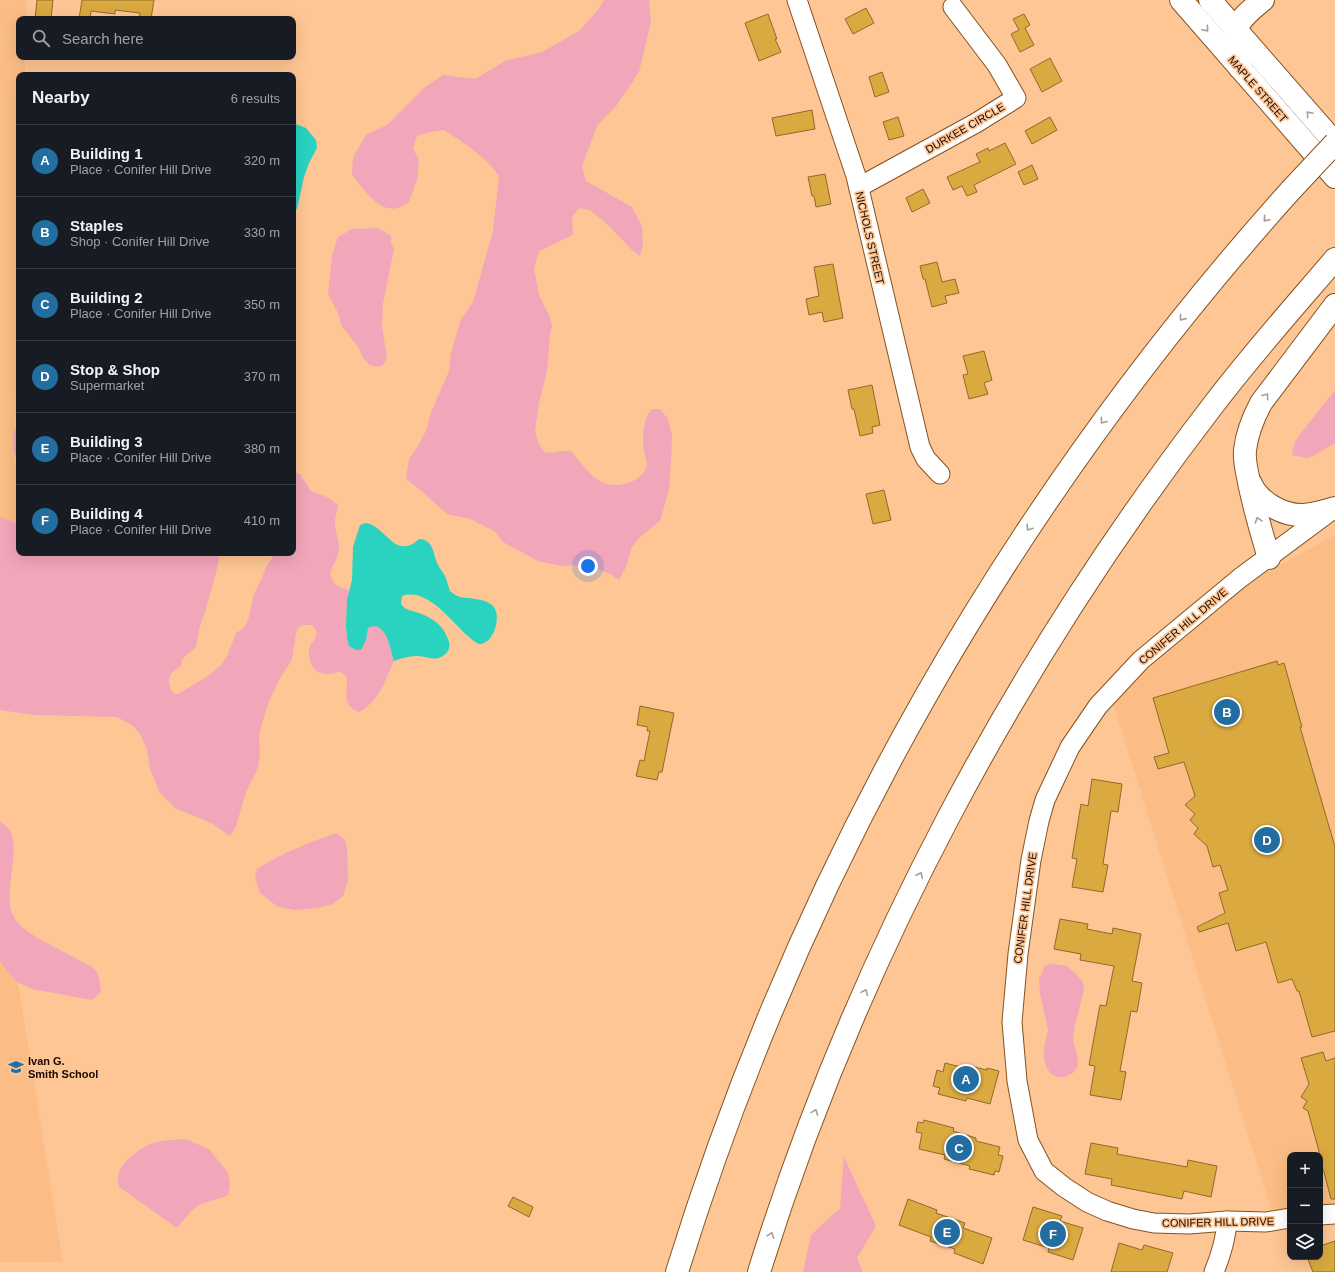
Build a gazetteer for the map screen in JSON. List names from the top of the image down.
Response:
{
  "streets": {
    "main road": ["MAPLE STREET"],
    "street": ["DURKEE CIRCLE", "NICHOLS STREET", "CONIFER HILL DRIVE"]
  },
  "crossings": [
    ["DURKEE CIRCLE", "NICHOLS STREET"]
  ],
  "places": {
    "school or university": ["Ivan G. Smith School"]
  },
  "page": {
    "search": "Search here",
    "heading": ["Nearby", "6 results"],
    "list": [
      {
        "mark": "A",
        "name": "Building 1",
        "note": "Place · Conifer Hill Drive",
        "value": "320 m"
      },
      {
        "mark": "B",
        "name": "Staples",
        "note": "Shop · Conifer Hill Drive",
        "value": "330 m"
      },
      {
        "mark": "C",
        "name": "Building 2",
        "note": "Place · Conifer Hill Drive",
        "value": "350 m"
      },
      {
        "mark": "D",
        "name": "Stop & Shop",
        "note": "Supermarket",
        "value": "370 m"
      },
      {
        "mark": "E",
        "name": "Building 3",
        "note": "Place · Conifer Hill Drive",
        "value": "380 m"
      },
      {
        "mark": "F",
        "name": "Building 4",
        "note": "Place · Conifer Hill Drive",
        "value": "410 m"
      }
    ],
    "pins": [
      "B",
      "D",
      "A",
      "C",
      "E",
      "F"
    ],
    "map_buttons": ["+", "−"]
  }
}
